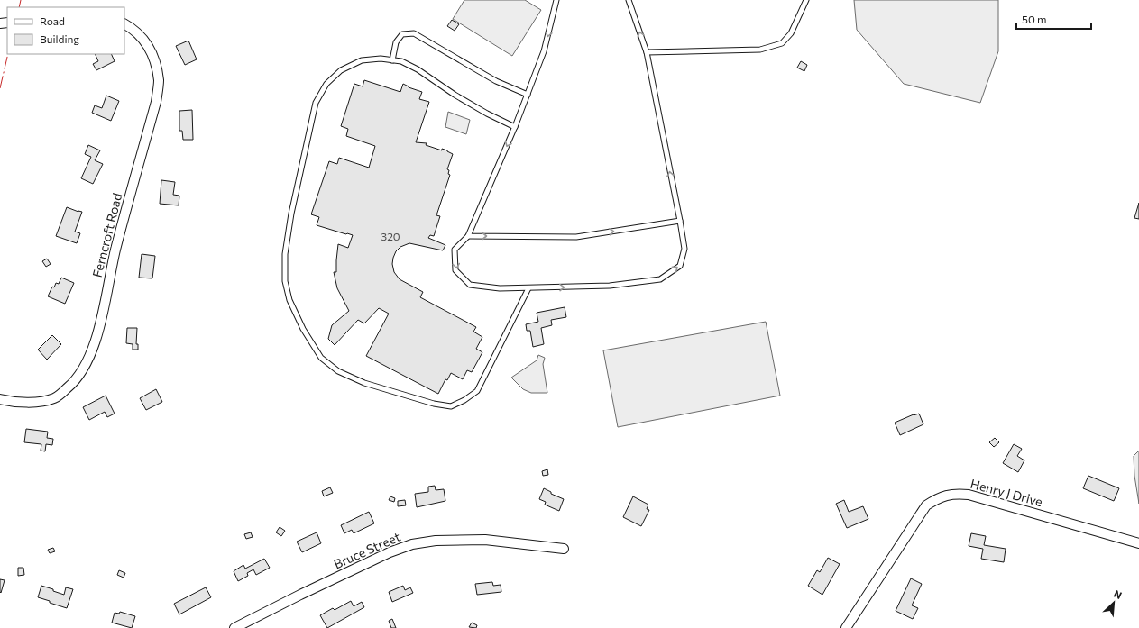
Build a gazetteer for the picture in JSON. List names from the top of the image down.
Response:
{
  "streets": {
    "street": ["Ferncroft Road", "Henry J Drive", "Bruce Street"]
  },
  "house_numbers": ["320"],
  "legend": ["Road", "Building"],
  "scale_bar": "50 m",
  "north": "top right"
}
